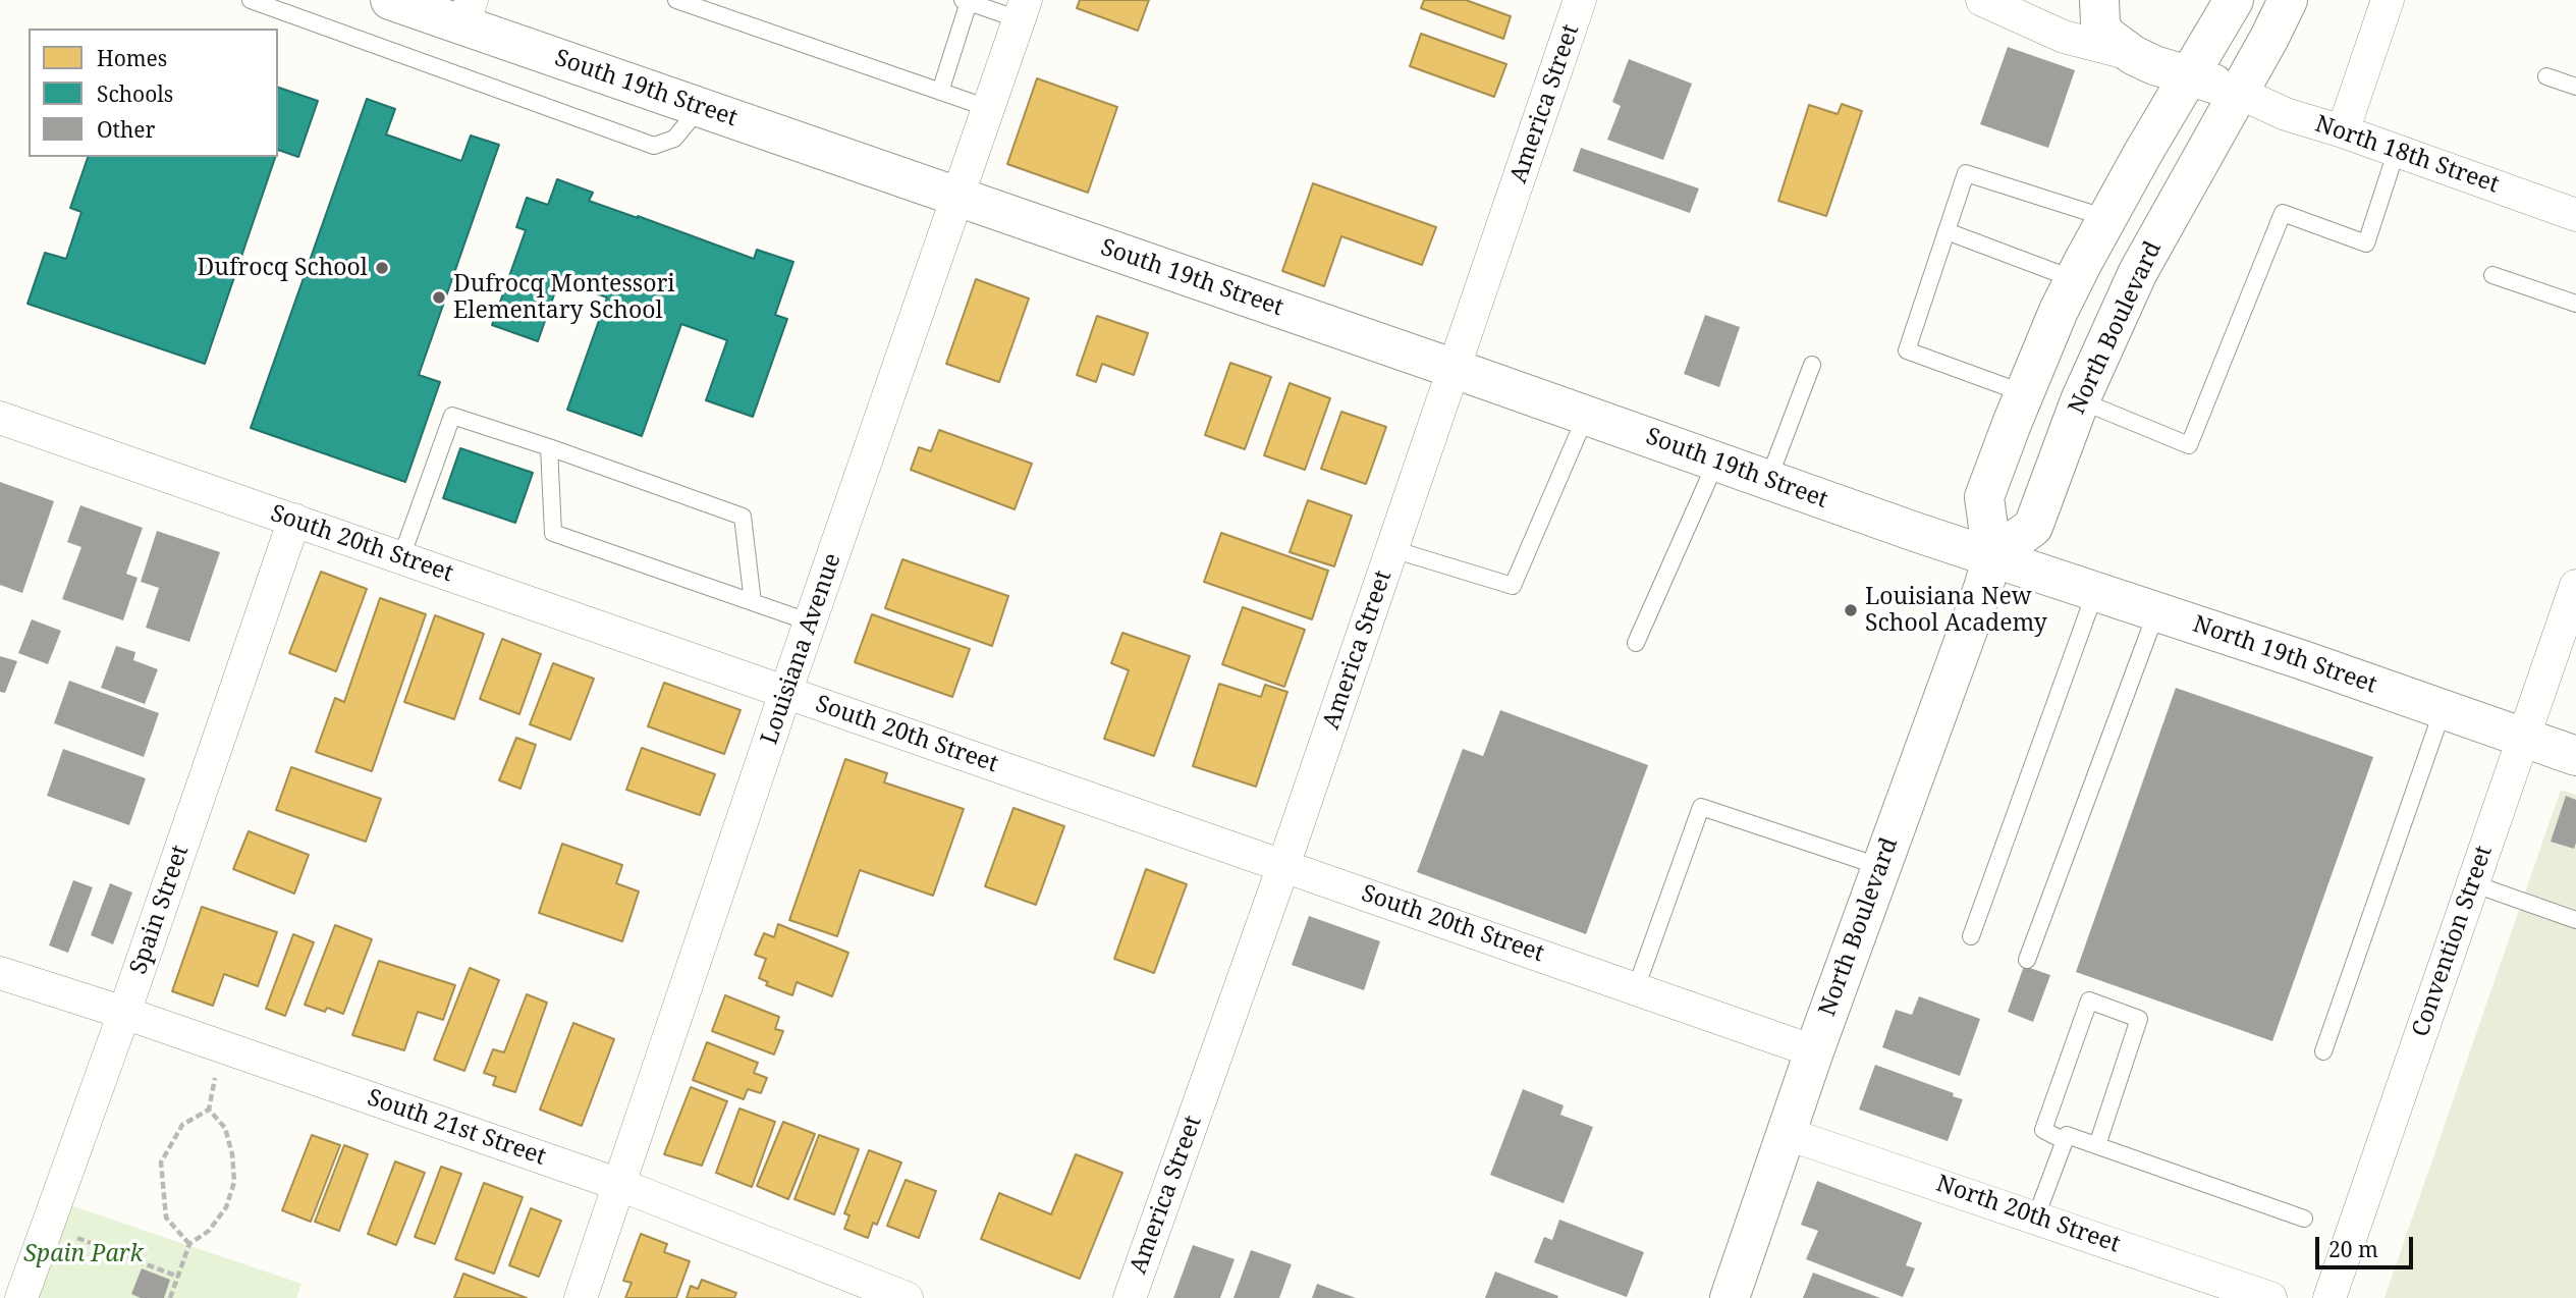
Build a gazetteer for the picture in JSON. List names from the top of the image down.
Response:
{
  "streets": {
    "street": [
      "South 19th Street",
      "America Street",
      "North 18th Street",
      "North Boulevard",
      "South 20th Street",
      "Louisiana Avenue",
      "North 19th Street",
      "Spain Street",
      "Convention Street",
      "South 21st Street",
      "North 20th Street"
    ]
  },
  "crossings": [
    ["South 19th Street", "America Street"],
    ["South 19th Street", "North Boulevard"],
    ["South 19th Street", "Louisiana Avenue"],
    ["South 19th Street", "North 19th Street"],
    ["America Street", "South 20th Street"],
    ["North 18th Street", "North Boulevard"],
    ["North Boulevard", "South 20th Street"],
    ["North Boulevard", "North 19th Street"],
    ["North Boulevard", "North 20th Street"],
    ["South 20th Street", "Louisiana Avenue"],
    ["South 20th Street", "Spain Street"],
    ["Louisiana Avenue", "South 21st Street"],
    ["North 19th Street", "Convention Street"],
    ["Spain Street", "South 21st Street"]
  ],
  "parks": ["Spain Park"],
  "places": ["Dufrocq School", "Dufrocq Montessori Elementary School", "Louisiana New School Academy"],
  "legend": ["Homes", "Schools", "Other"],
  "scale_bar": "20 m"
}
